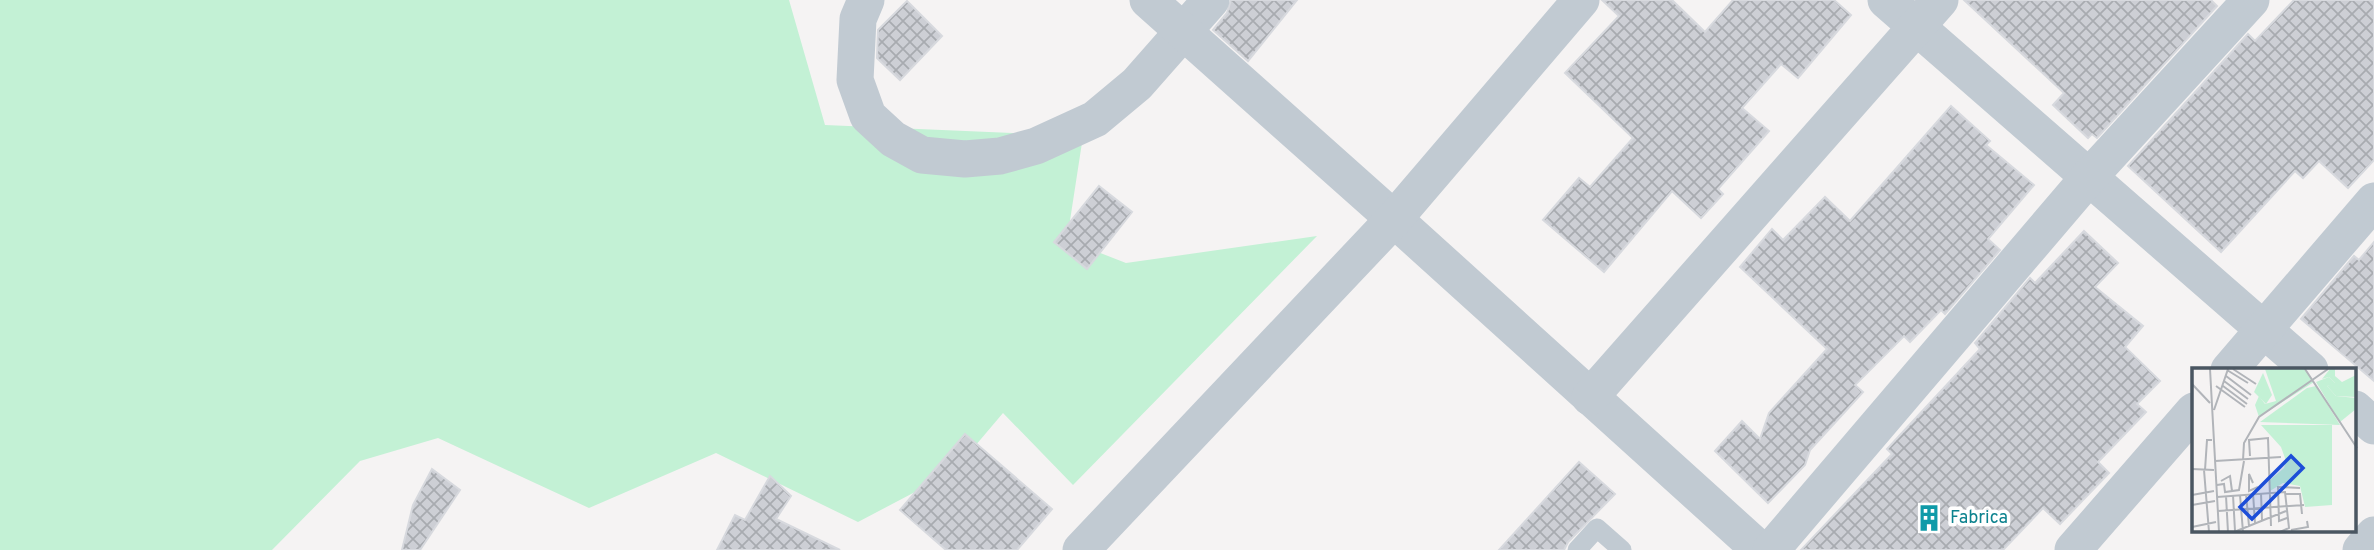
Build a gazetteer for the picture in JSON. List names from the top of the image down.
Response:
{
  "places": {
    "building": ["Fabrica"]
  }
}
